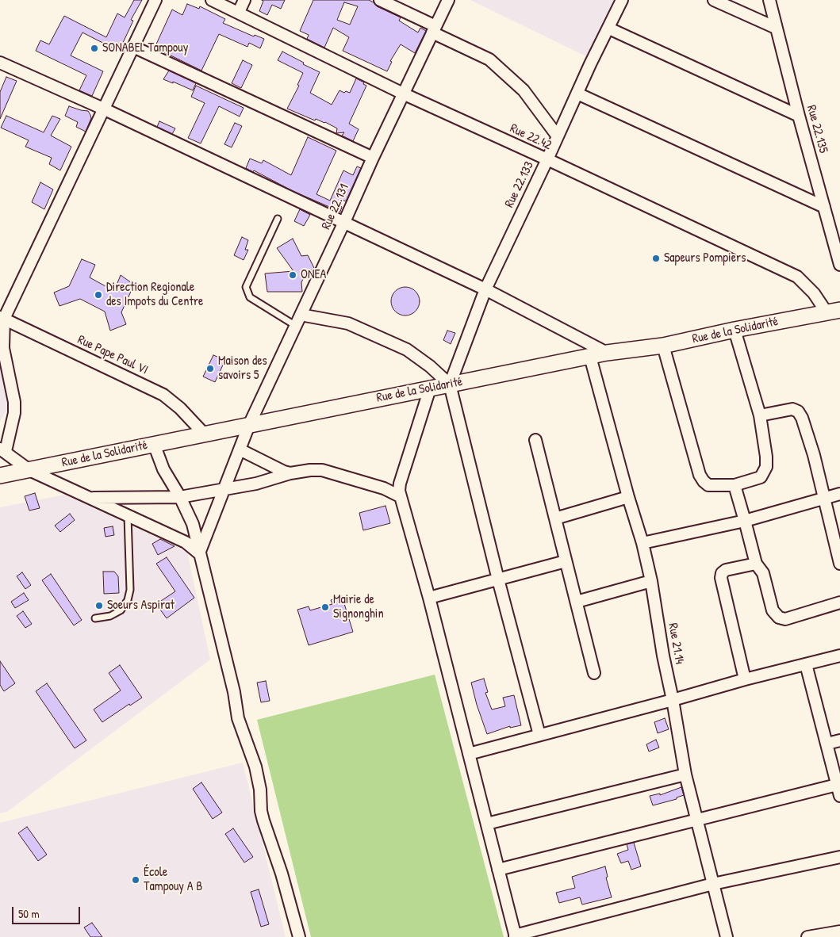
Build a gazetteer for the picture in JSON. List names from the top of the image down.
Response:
{
  "streets": {
    "street": [
      "Rue 22.135",
      "Rue 22.42",
      "Rue 22.133",
      "Rue 22.131",
      "Rue de la Solidarité",
      "Rue Pape Paul VI",
      "Rue 21.14"
    ]
  },
  "crossings": [
    ["Rue 22.42", "Rue 22.133"],
    ["Rue 22.42", "Rue 22.131"],
    ["Rue 22.42", "Rue de la Solidarité"],
    ["Rue 22.133", "Rue de la Solidarité"],
    ["Rue 22.131", "Rue de la Solidarité"],
    ["Rue de la Solidarité", "Rue Pape Paul VI"],
    ["Rue de la Solidarité", "Rue 21.14"]
  ],
  "places": [
    "SONABEL Tampouy",
    "Sapeurs Pompiers",
    "ONEA",
    "Direction Regionale des Impots du Centre",
    "Maison des savoirs 5",
    "Soeurs Aspirat",
    "Mairie de Signonghin",
    "École Tampouy A B"
  ],
  "scale_bar": "50 m"
}
